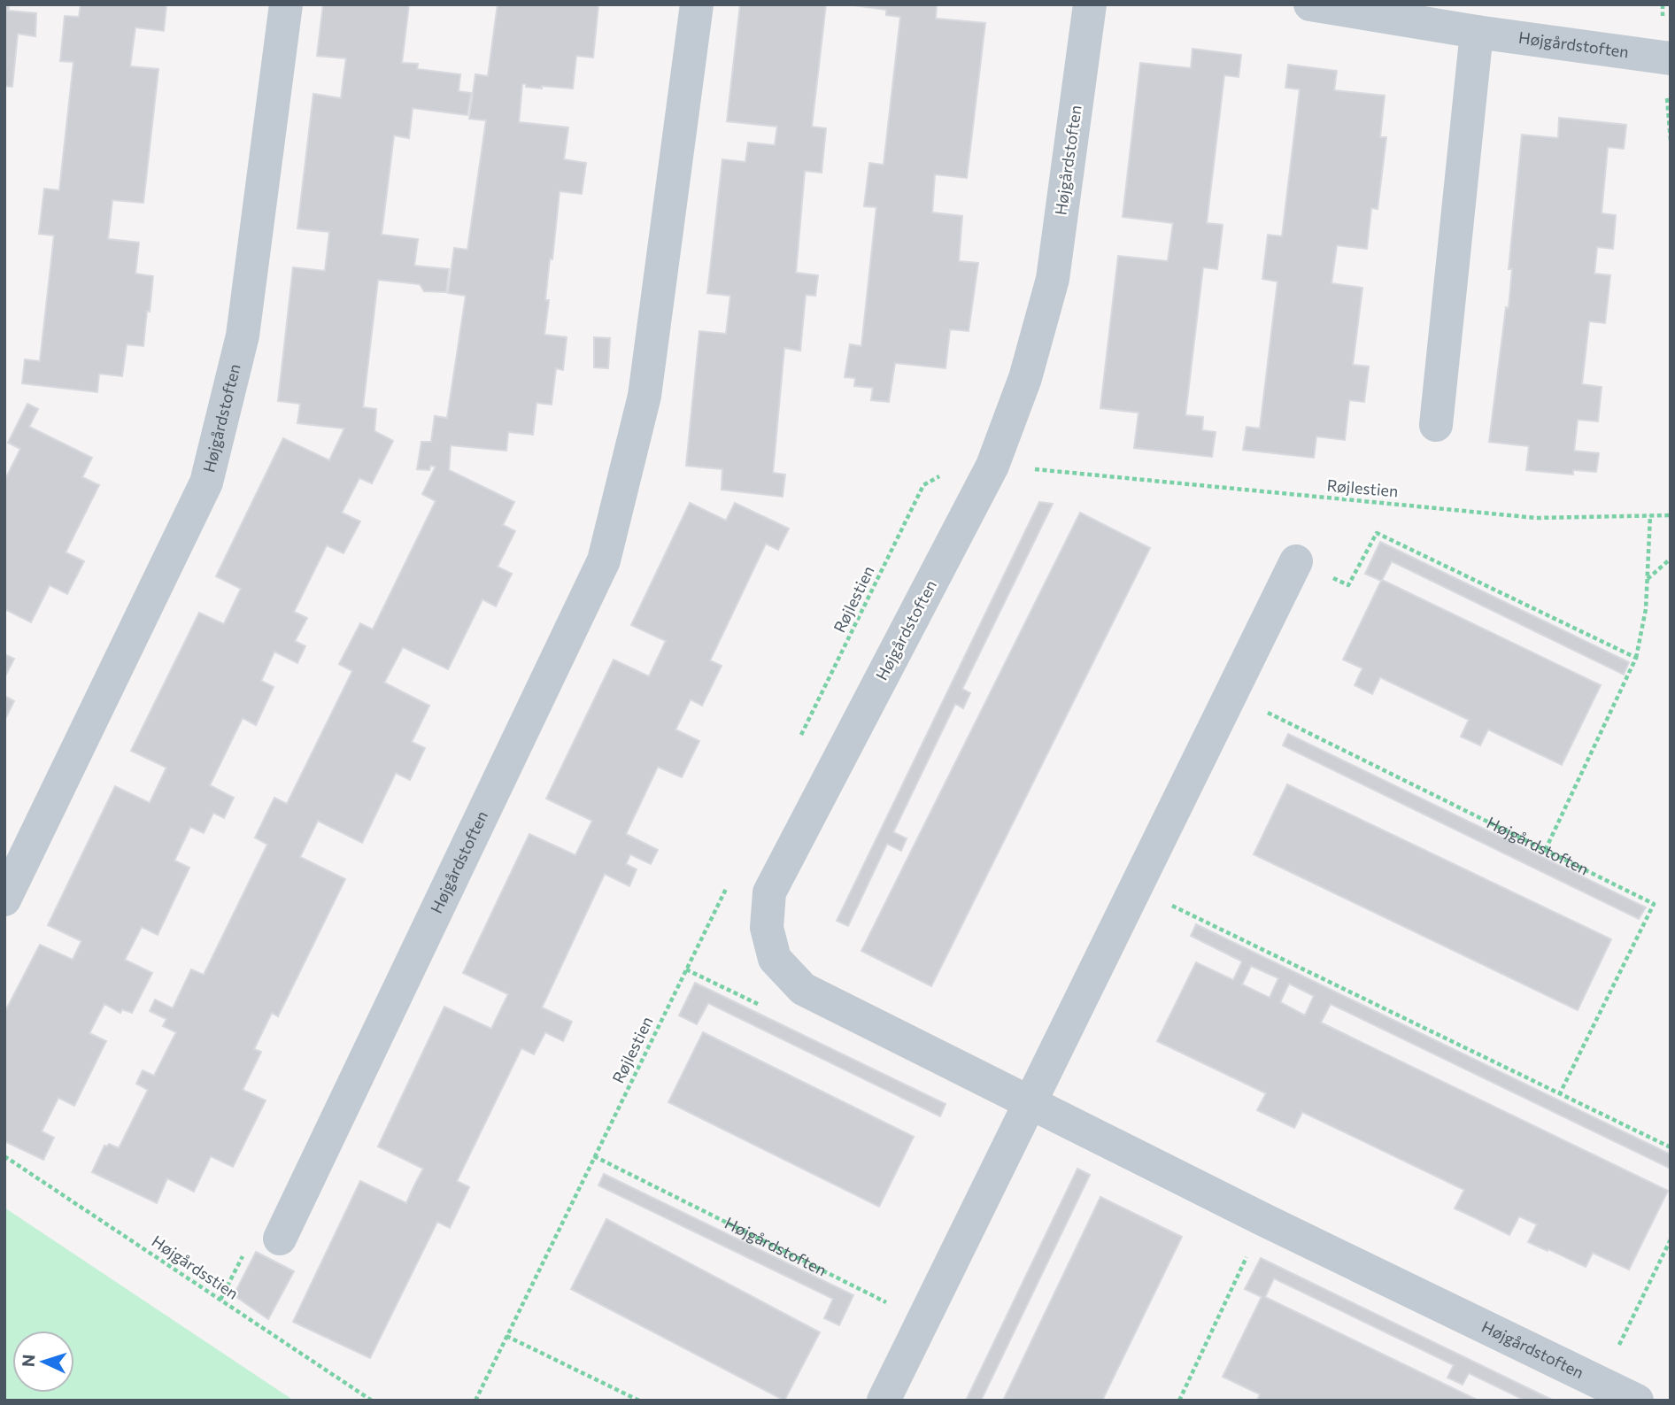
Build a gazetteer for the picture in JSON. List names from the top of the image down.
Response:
{
  "streets": {
    "street": ["Højgårdstoften"],
    "path": ["Røjlestien", "Højgårdsstien"]
  },
  "crossings": [
    ["Højgårdstoften", "Røjlestien"]
  ],
  "north": "left"
}
